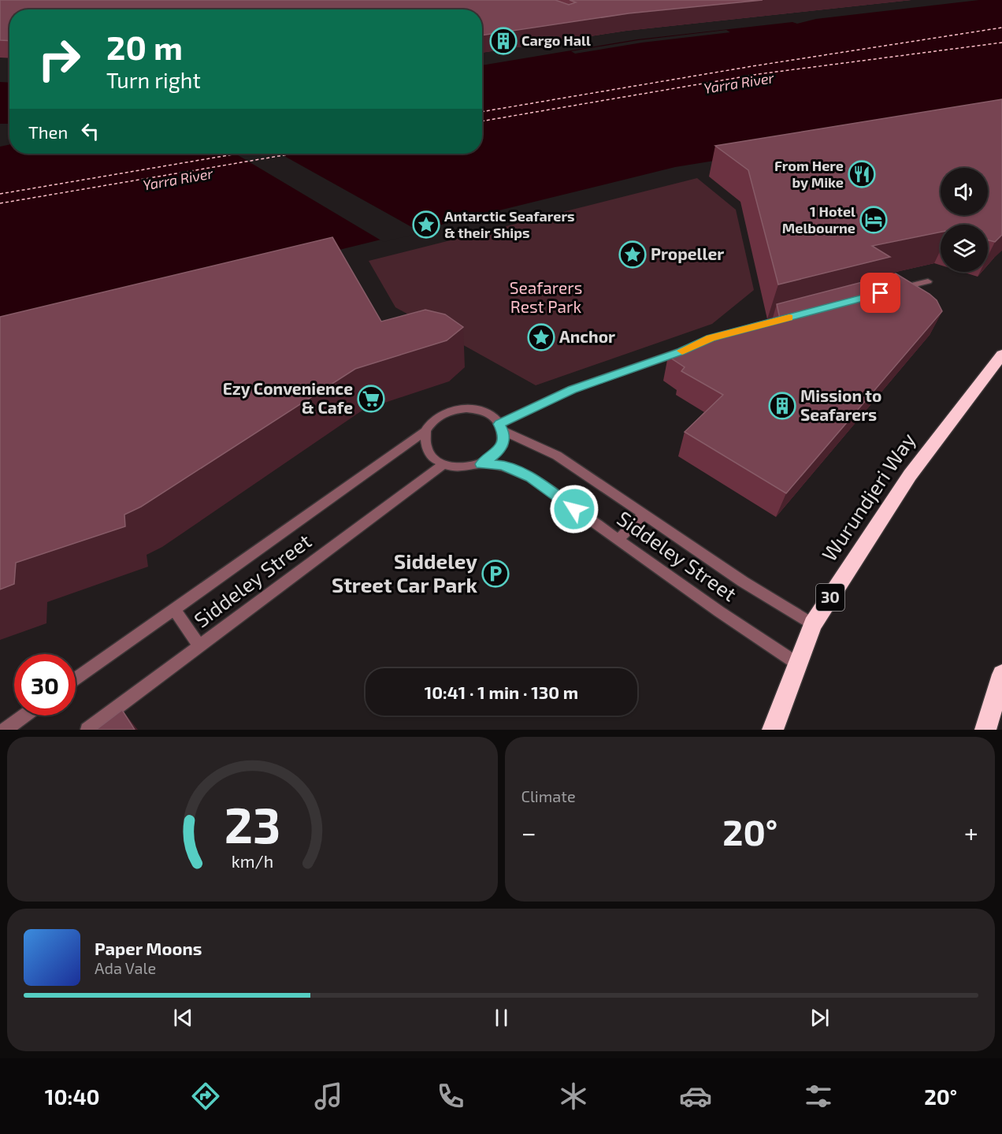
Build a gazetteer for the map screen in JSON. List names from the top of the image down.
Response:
{
  "streets": {
    "highway": ["Wurundjeri Way", "30"],
    "street": ["Siddeley Street"]
  },
  "crossings": [
    ["Wurundjeri Way", "Siddeley Street"]
  ],
  "water": ["Yarra River"],
  "parks": ["Seafarers Rest Park"],
  "places": {
    "building": ["Cargo Hall", "Mission to Seafarers"],
    "restaurant": ["From Here by Mike"],
    "hotel": ["1 Hotel Melbourne"],
    "place": ["Antarctic Seafarers & their Ships", "Propeller", "Anchor"],
    "supermarket": ["Ezy Convenience & Cafe"],
    "parking": ["Siddeley Street Car Park"]
  },
  "page": {
    "turn": ["20 m", "Turn right"],
    "then": "Then",
    "limit": "30",
    "trip": "10:41 · 1 min · 130 m",
    "tile": "Climate",
    "heat": ["−", "20°", "+"],
    "song": ["Paper Moons", "Ada Vale"],
    "tabs": ["10:40", "20°"],
    "gauge": ["23", "km/h"]
  }
}
